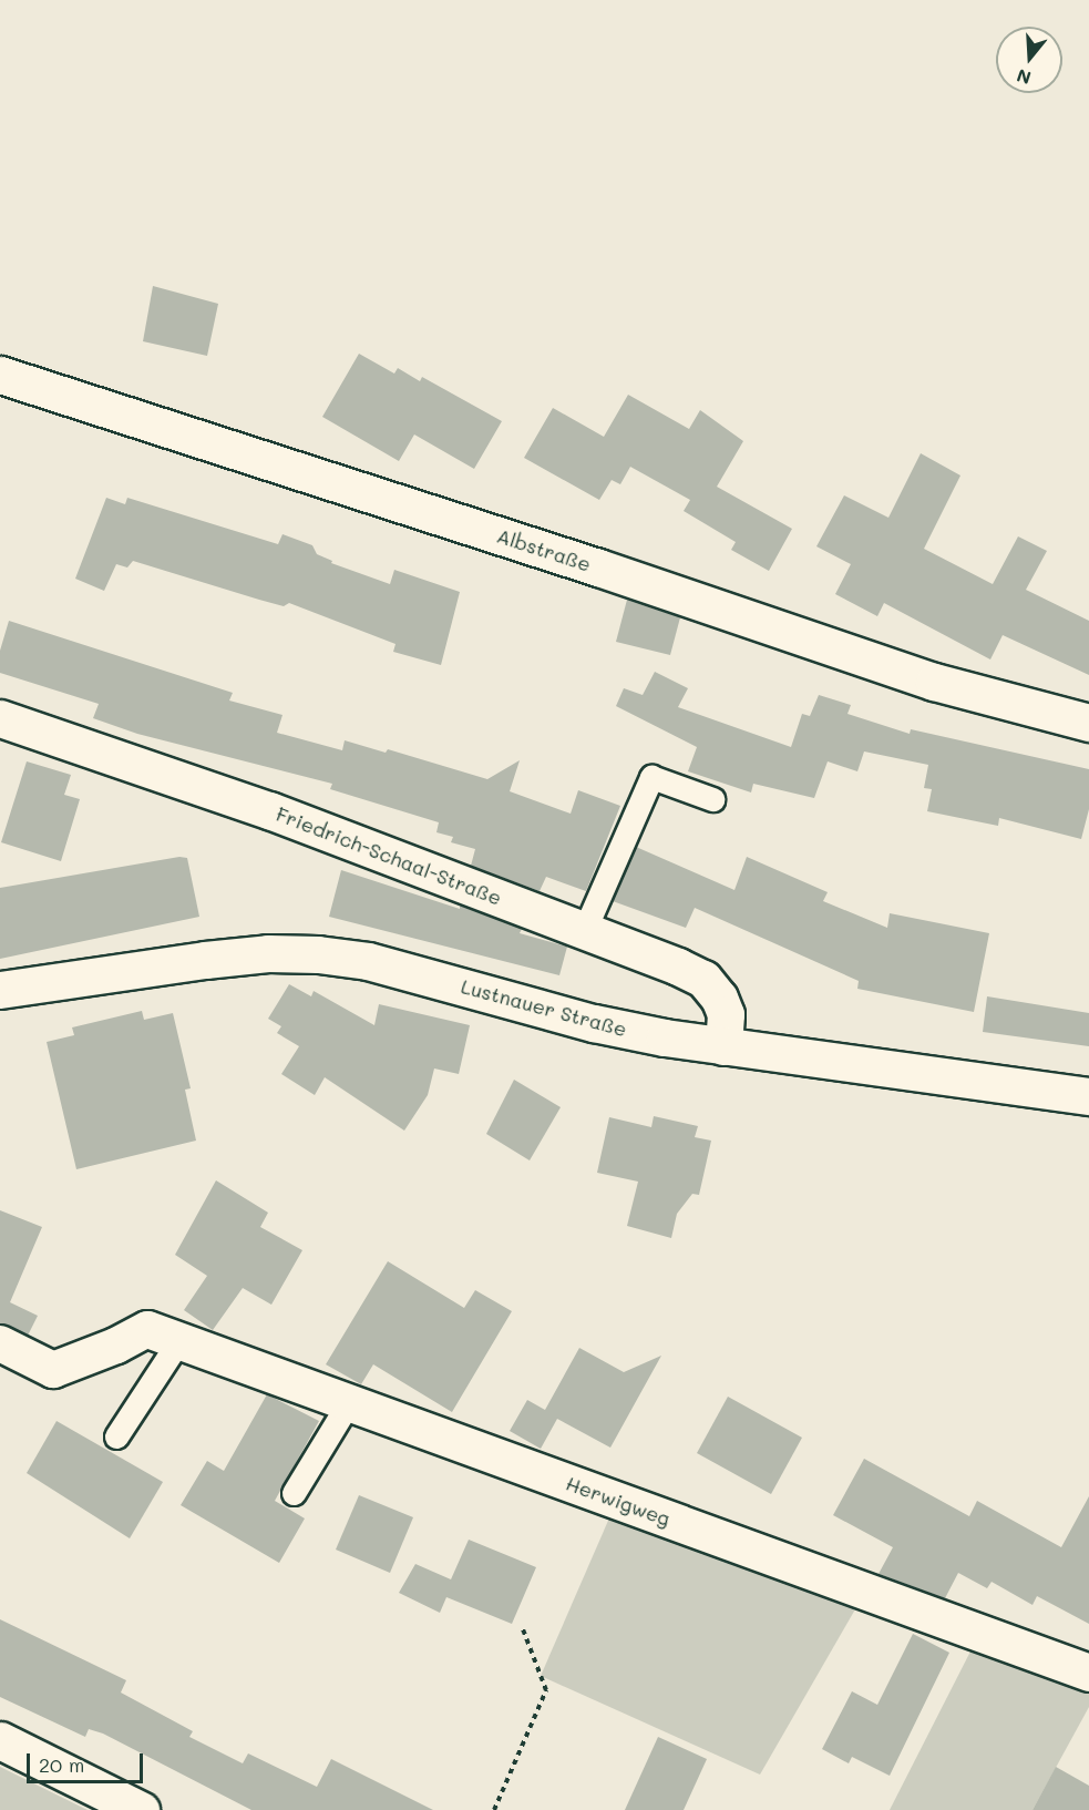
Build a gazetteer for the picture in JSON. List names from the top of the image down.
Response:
{
  "streets": {
    "street": [
      "Albstraße",
      "Friedrich-Schaal-Straße",
      "Lustnauer Straße",
      "Herwigweg"
    ]
  },
  "crossings": [
    ["Friedrich-Schaal-Straße", "Lustnauer Straße"]
  ],
  "scale_bar": "20 m",
  "north": "bottom"
}
